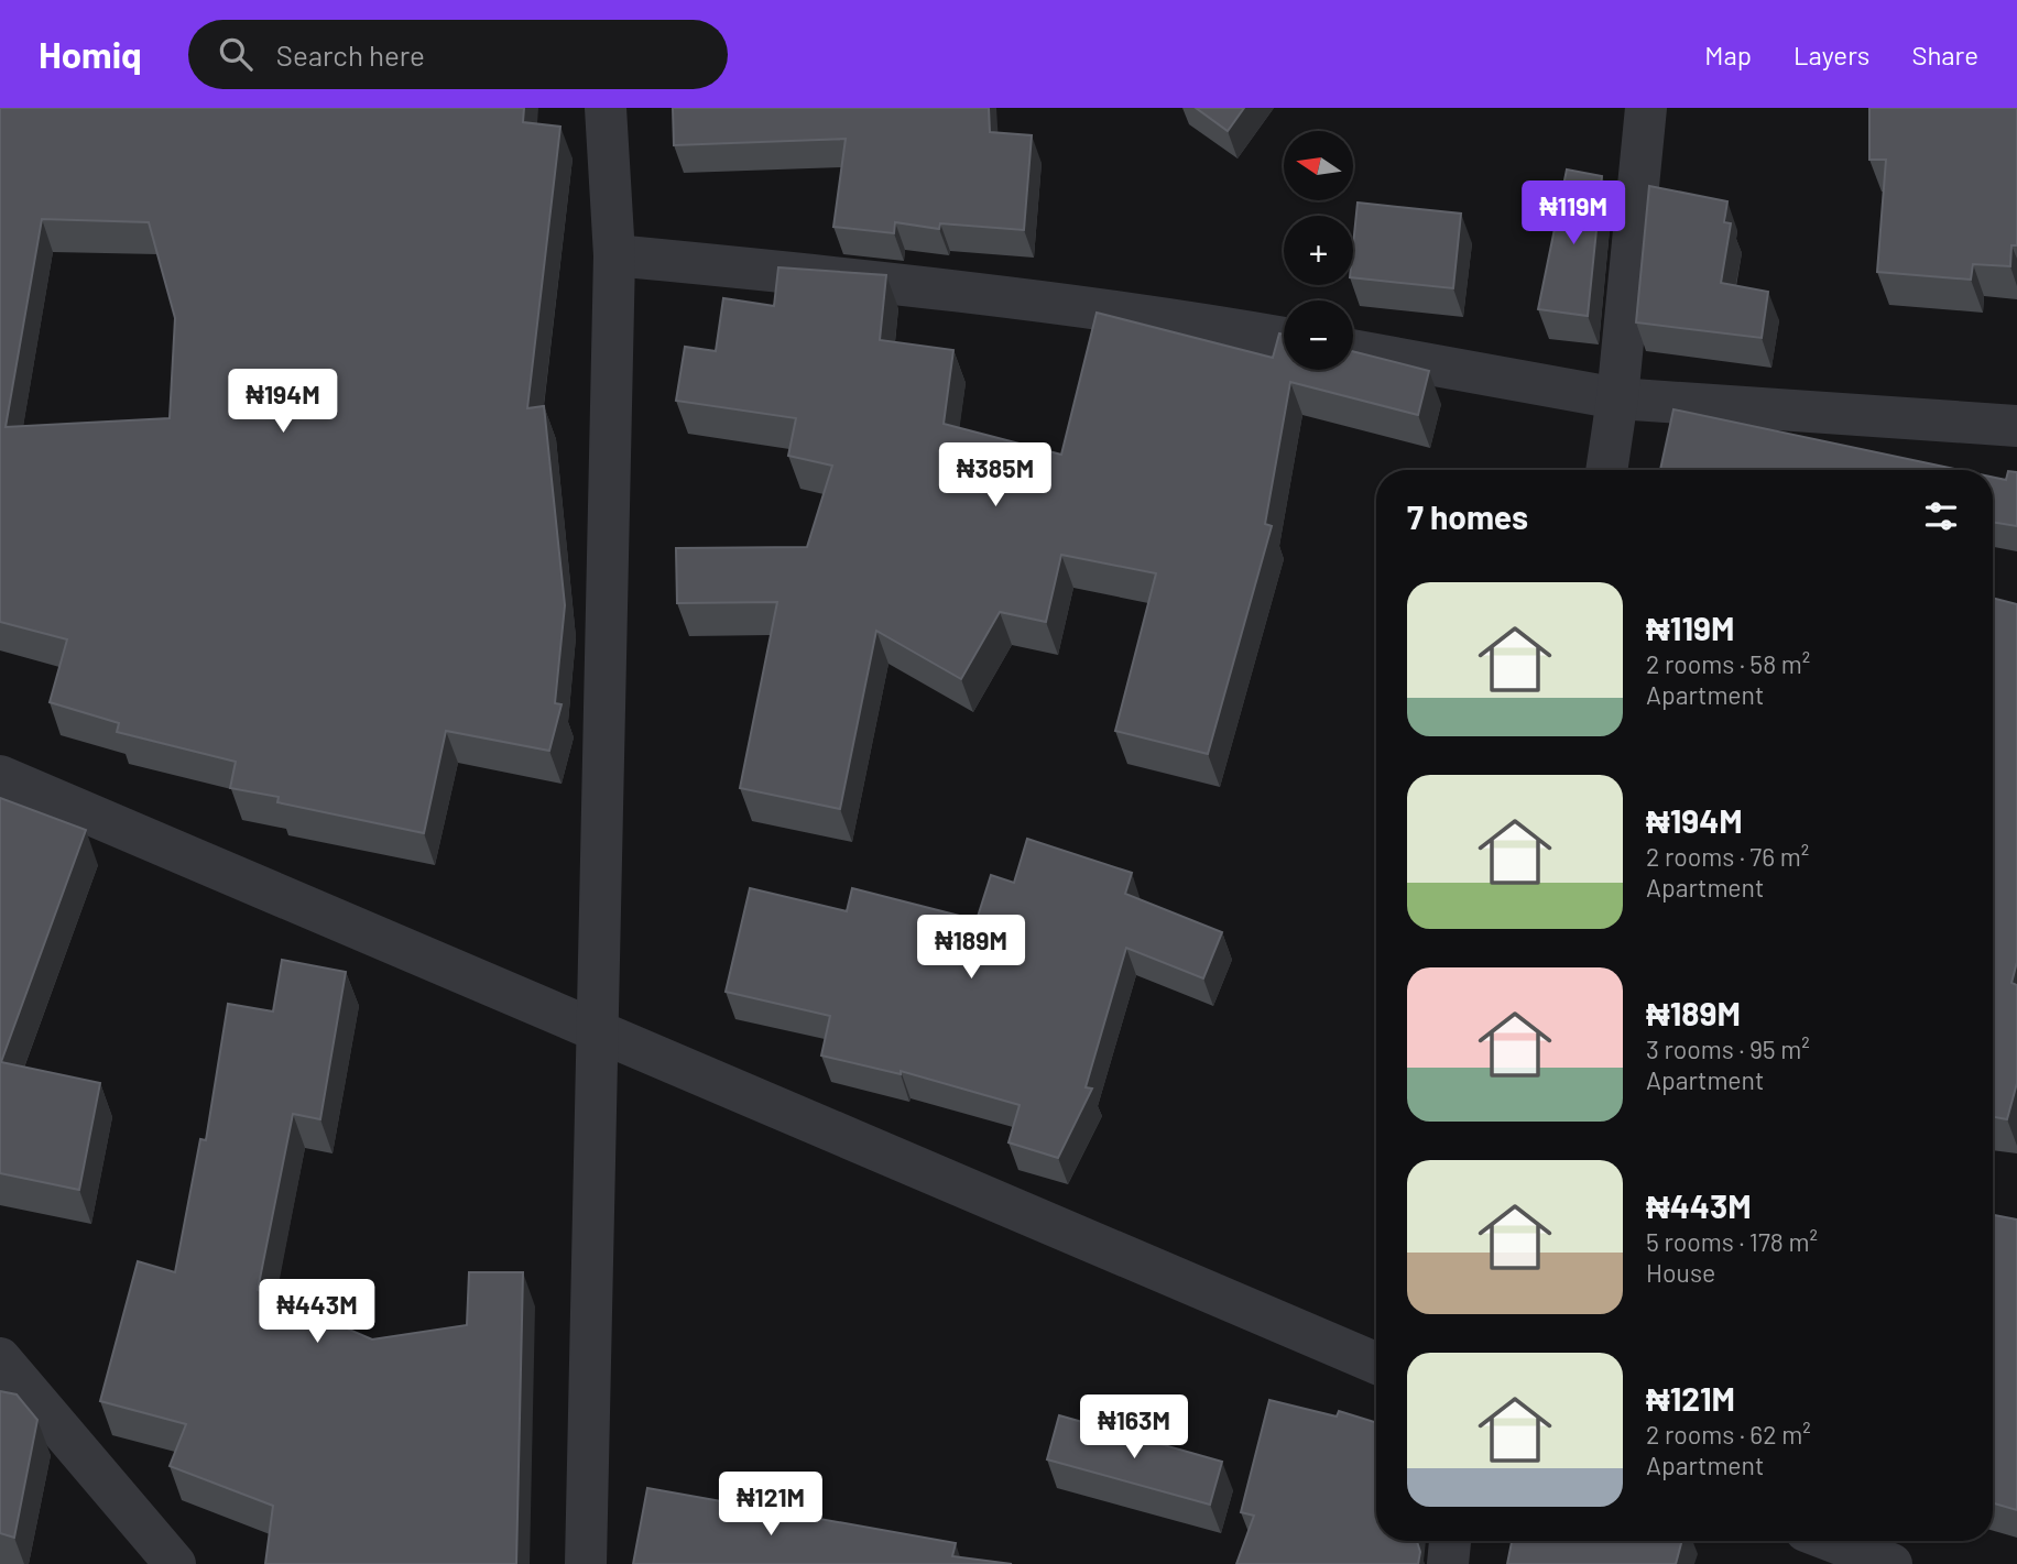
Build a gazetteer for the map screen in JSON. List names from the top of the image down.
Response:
{
  "north": "left",
  "page": {
    "header": "Homiq",
    "search": "Search here",
    "nav": ["Map", "Layers", "Share"],
    "map_buttons": ["+", "−"],
    "price": [
      "₦119M",
      "₦194M",
      "₦385M",
      "₦189M",
      "₦443M",
      "₦163M",
      "₦121M"
    ],
    "heading": "7 homes",
    "list": [
      {
        "name": "₦119M",
        "note": "2 rooms · 58 m² · Apartment"
      },
      {
        "name": "₦194M",
        "note": "2 rooms · 76 m² · Apartment"
      },
      {
        "name": "₦189M",
        "note": "3 rooms · 95 m² · Apartment"
      },
      {
        "name": "₦443M",
        "note": "5 rooms · 178 m² · House"
      },
      {
        "name": "₦121M",
        "note": "2 rooms · 62 m² · Apartment"
      }
    ]
  }
}
